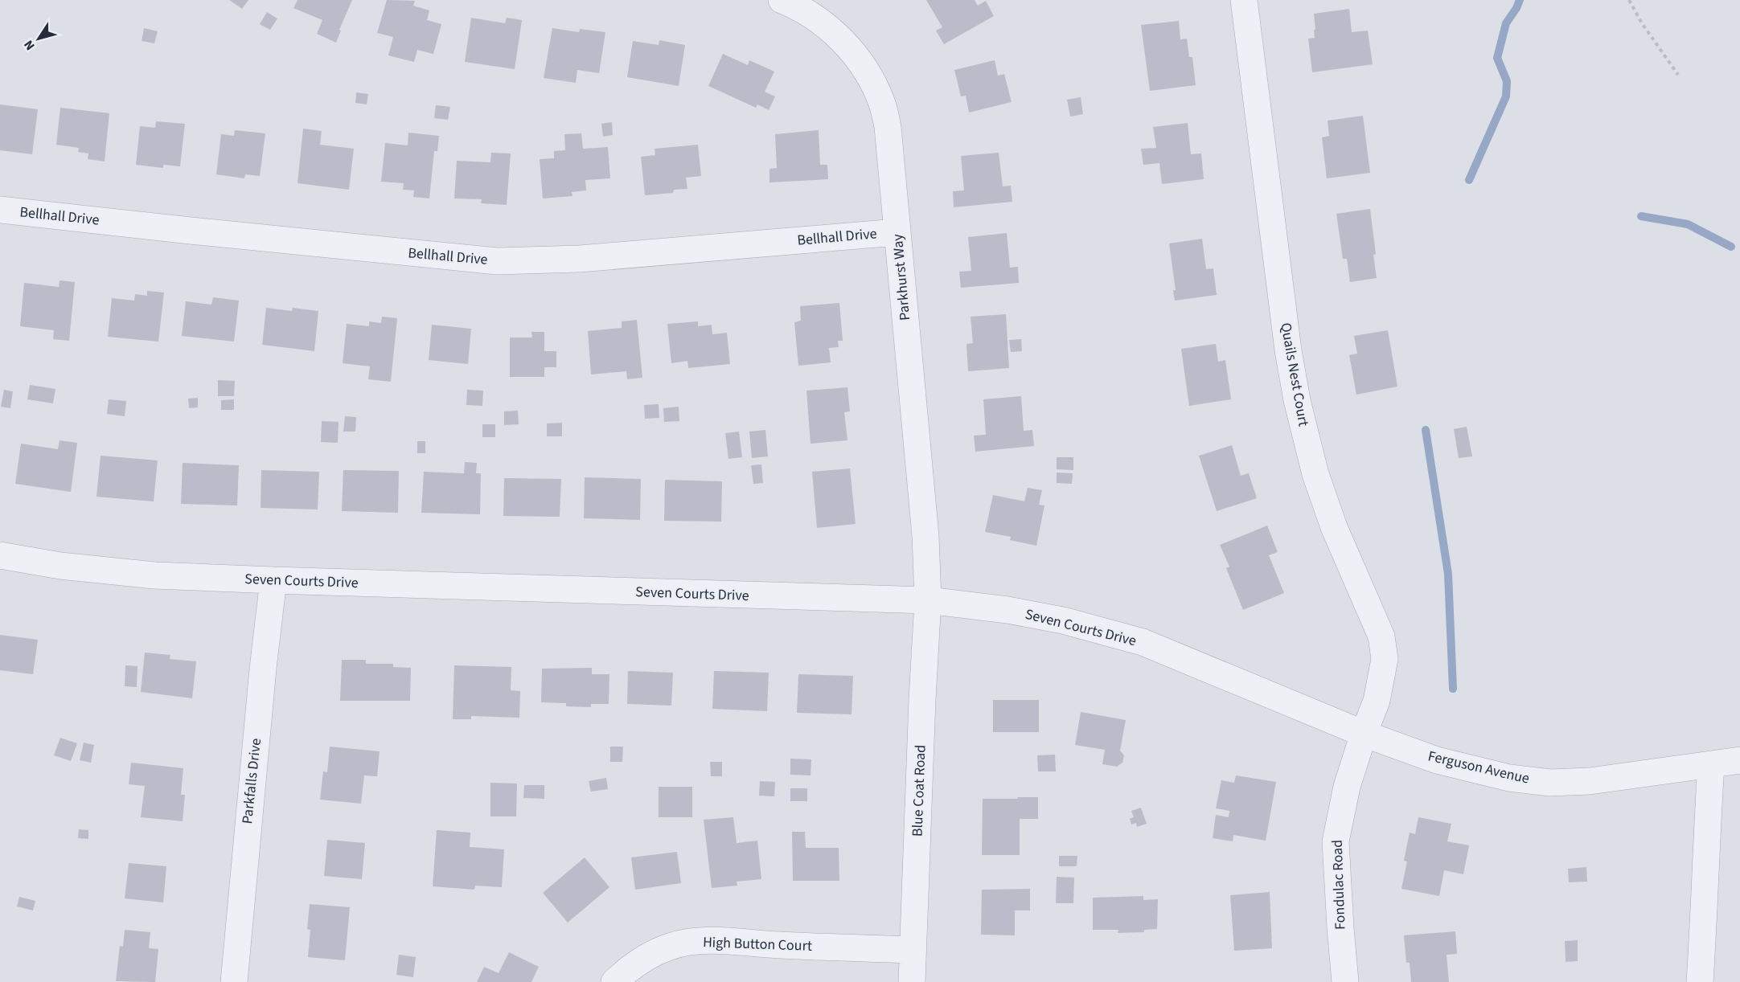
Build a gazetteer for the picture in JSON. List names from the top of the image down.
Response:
{
  "streets": {
    "street": [
      "Bellhall Drive",
      "Parkhurst Way",
      "Quails Nest Court",
      "Seven Courts Drive",
      "Ferguson Avenue",
      "Parkfalls Drive",
      "Blue Coat Road",
      "Fondulac Road",
      "High Button Court"
    ]
  },
  "crossings": [
    ["Bellhall Drive", "Parkhurst Way"],
    ["Parkhurst Way", "Seven Courts Drive"],
    ["Parkhurst Way", "Blue Coat Road"],
    ["Quails Nest Court", "Seven Courts Drive"],
    ["Quails Nest Court", "Ferguson Avenue"],
    ["Quails Nest Court", "Fondulac Road"],
    ["Seven Courts Drive", "Ferguson Avenue"],
    ["Seven Courts Drive", "Parkfalls Drive"],
    ["Seven Courts Drive", "Blue Coat Road"],
    ["Seven Courts Drive", "Fondulac Road"],
    ["Ferguson Avenue", "Fondulac Road"],
    ["Blue Coat Road", "High Button Court"]
  ],
  "north": "bottom left"
}
